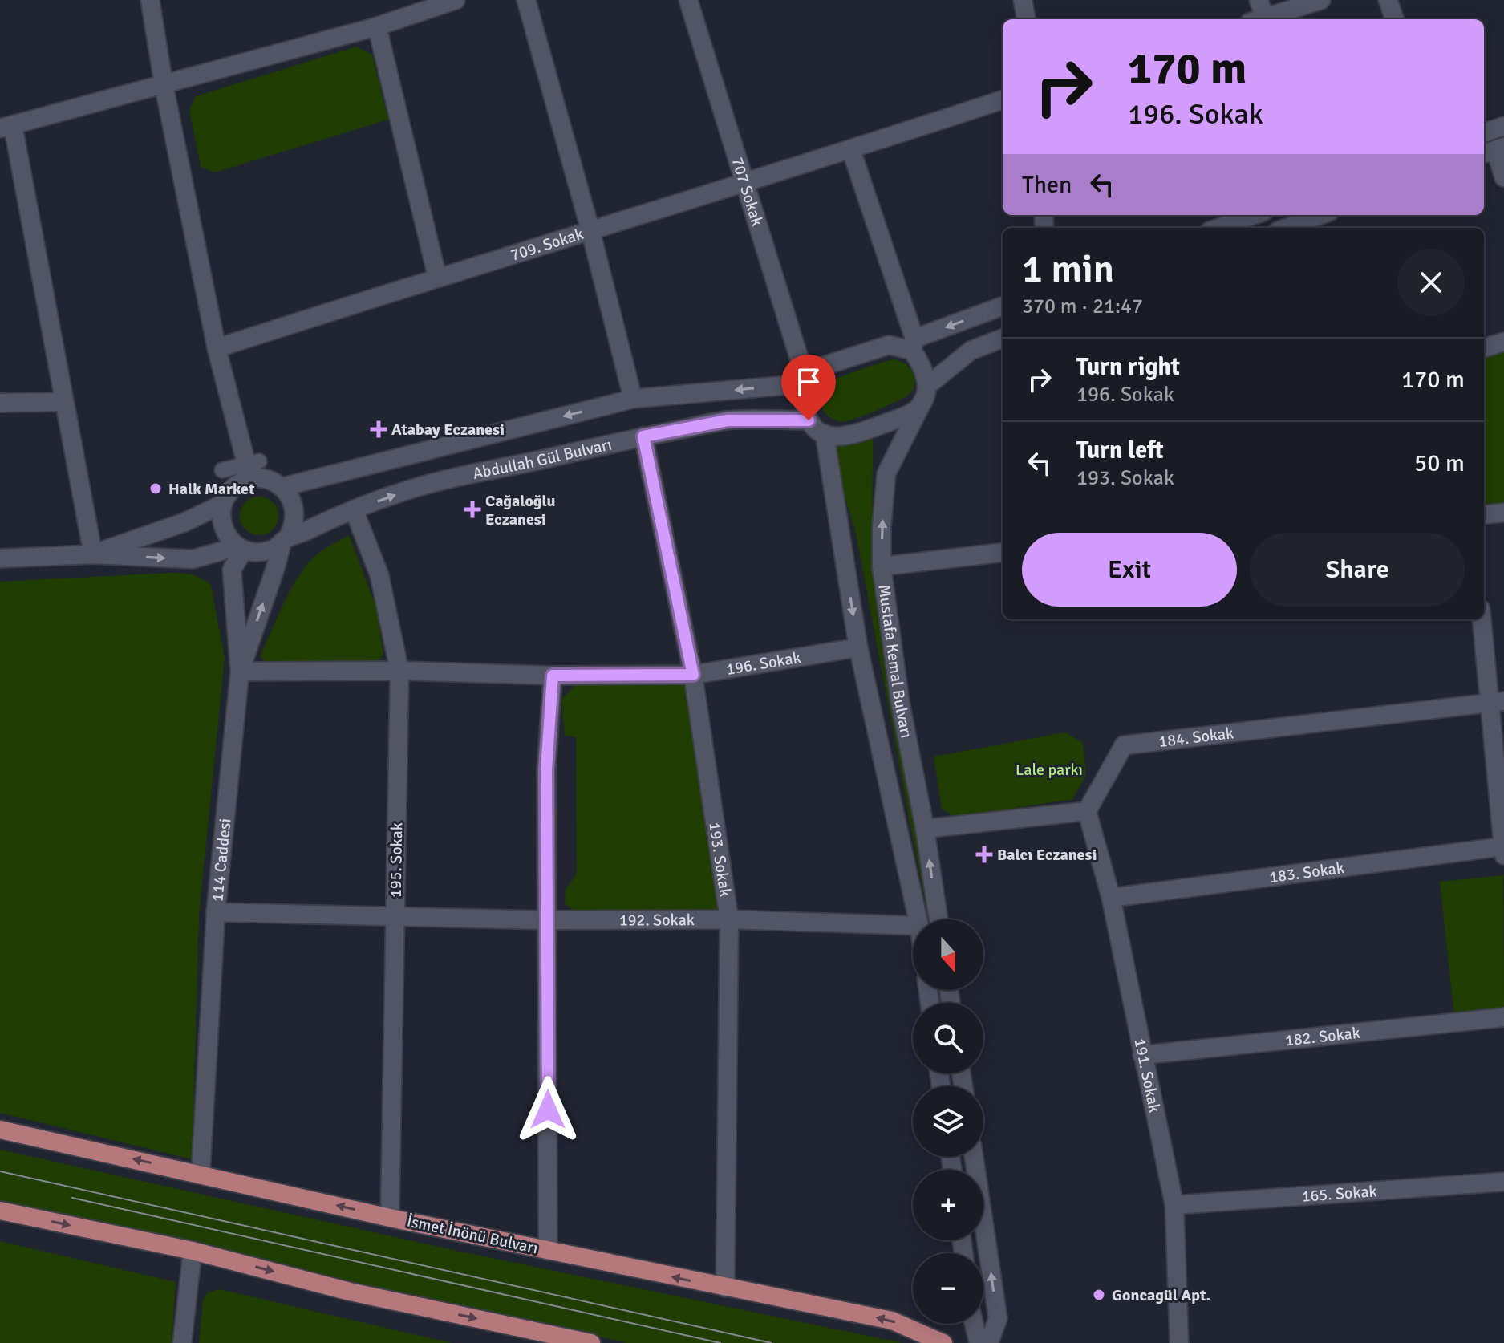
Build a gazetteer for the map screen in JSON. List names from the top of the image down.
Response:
{
  "streets": {
    "main road": ["İsmet İnönü Bulvarı"],
    "street": [
      "707 Sokak",
      "709. Sokak",
      "Abdullah Gül Bulvarı",
      "Mustafa Kemal Bulvarı",
      "196. Sokak",
      "184. Sokak",
      "114 Caddesi",
      "193. Sokak",
      "195. Sokak",
      "183. Sokak",
      "192. Sokak",
      "182. Sokak",
      "191. Sokak",
      "165. Sokak"
    ]
  },
  "crossings": [
    ["707 Sokak", "709. Sokak"],
    ["707 Sokak", "Abdullah Gül Bulvarı"],
    ["707 Sokak", "Mustafa Kemal Bulvarı"],
    ["Abdullah Gül Bulvarı", "Mustafa Kemal Bulvarı"],
    ["Abdullah Gül Bulvarı", "114 Caddesi"],
    ["Abdullah Gül Bulvarı", "193. Sokak"],
    ["Abdullah Gül Bulvarı", "195. Sokak"],
    ["Mustafa Kemal Bulvarı", "196. Sokak"],
    ["196. Sokak", "114 Caddesi"],
    ["196. Sokak", "193. Sokak"],
    ["196. Sokak", "195. Sokak"],
    ["184. Sokak", "191. Sokak"],
    ["114 Caddesi", "192. Sokak"],
    ["114 Caddesi", "İsmet İnönü Bulvarı"],
    ["193. Sokak", "192. Sokak"],
    ["193. Sokak", "İsmet İnönü Bulvarı"],
    ["195. Sokak", "192. Sokak"],
    ["195. Sokak", "İsmet İnönü Bulvarı"],
    ["183. Sokak", "191. Sokak"],
    ["182. Sokak", "191. Sokak"],
    ["191. Sokak", "165. Sokak"]
  ],
  "parks": ["Lale parkı"],
  "places": {
    "health": ["Atabay Eczanesi", "Cağaloğlu Eczanesi", "Balcı Eczanesi"],
    "other": ["Halk Market", "Goncagül Apt."]
  },
  "north": "bottom",
  "page": {
    "turn": ["170 m", "196. Sokak"],
    "then": "Then",
    "heading": ["1 min", "370 m · 21:47"],
    "list": [
      {
        "name": "Turn right",
        "note": "196. Sokak",
        "value": "170 m"
      },
      {
        "name": "Turn left",
        "note": "193. Sokak",
        "value": "50 m"
      }
    ],
    "buttons": ["Exit", "Share"],
    "map_buttons": ["+", "−"]
  }
}
